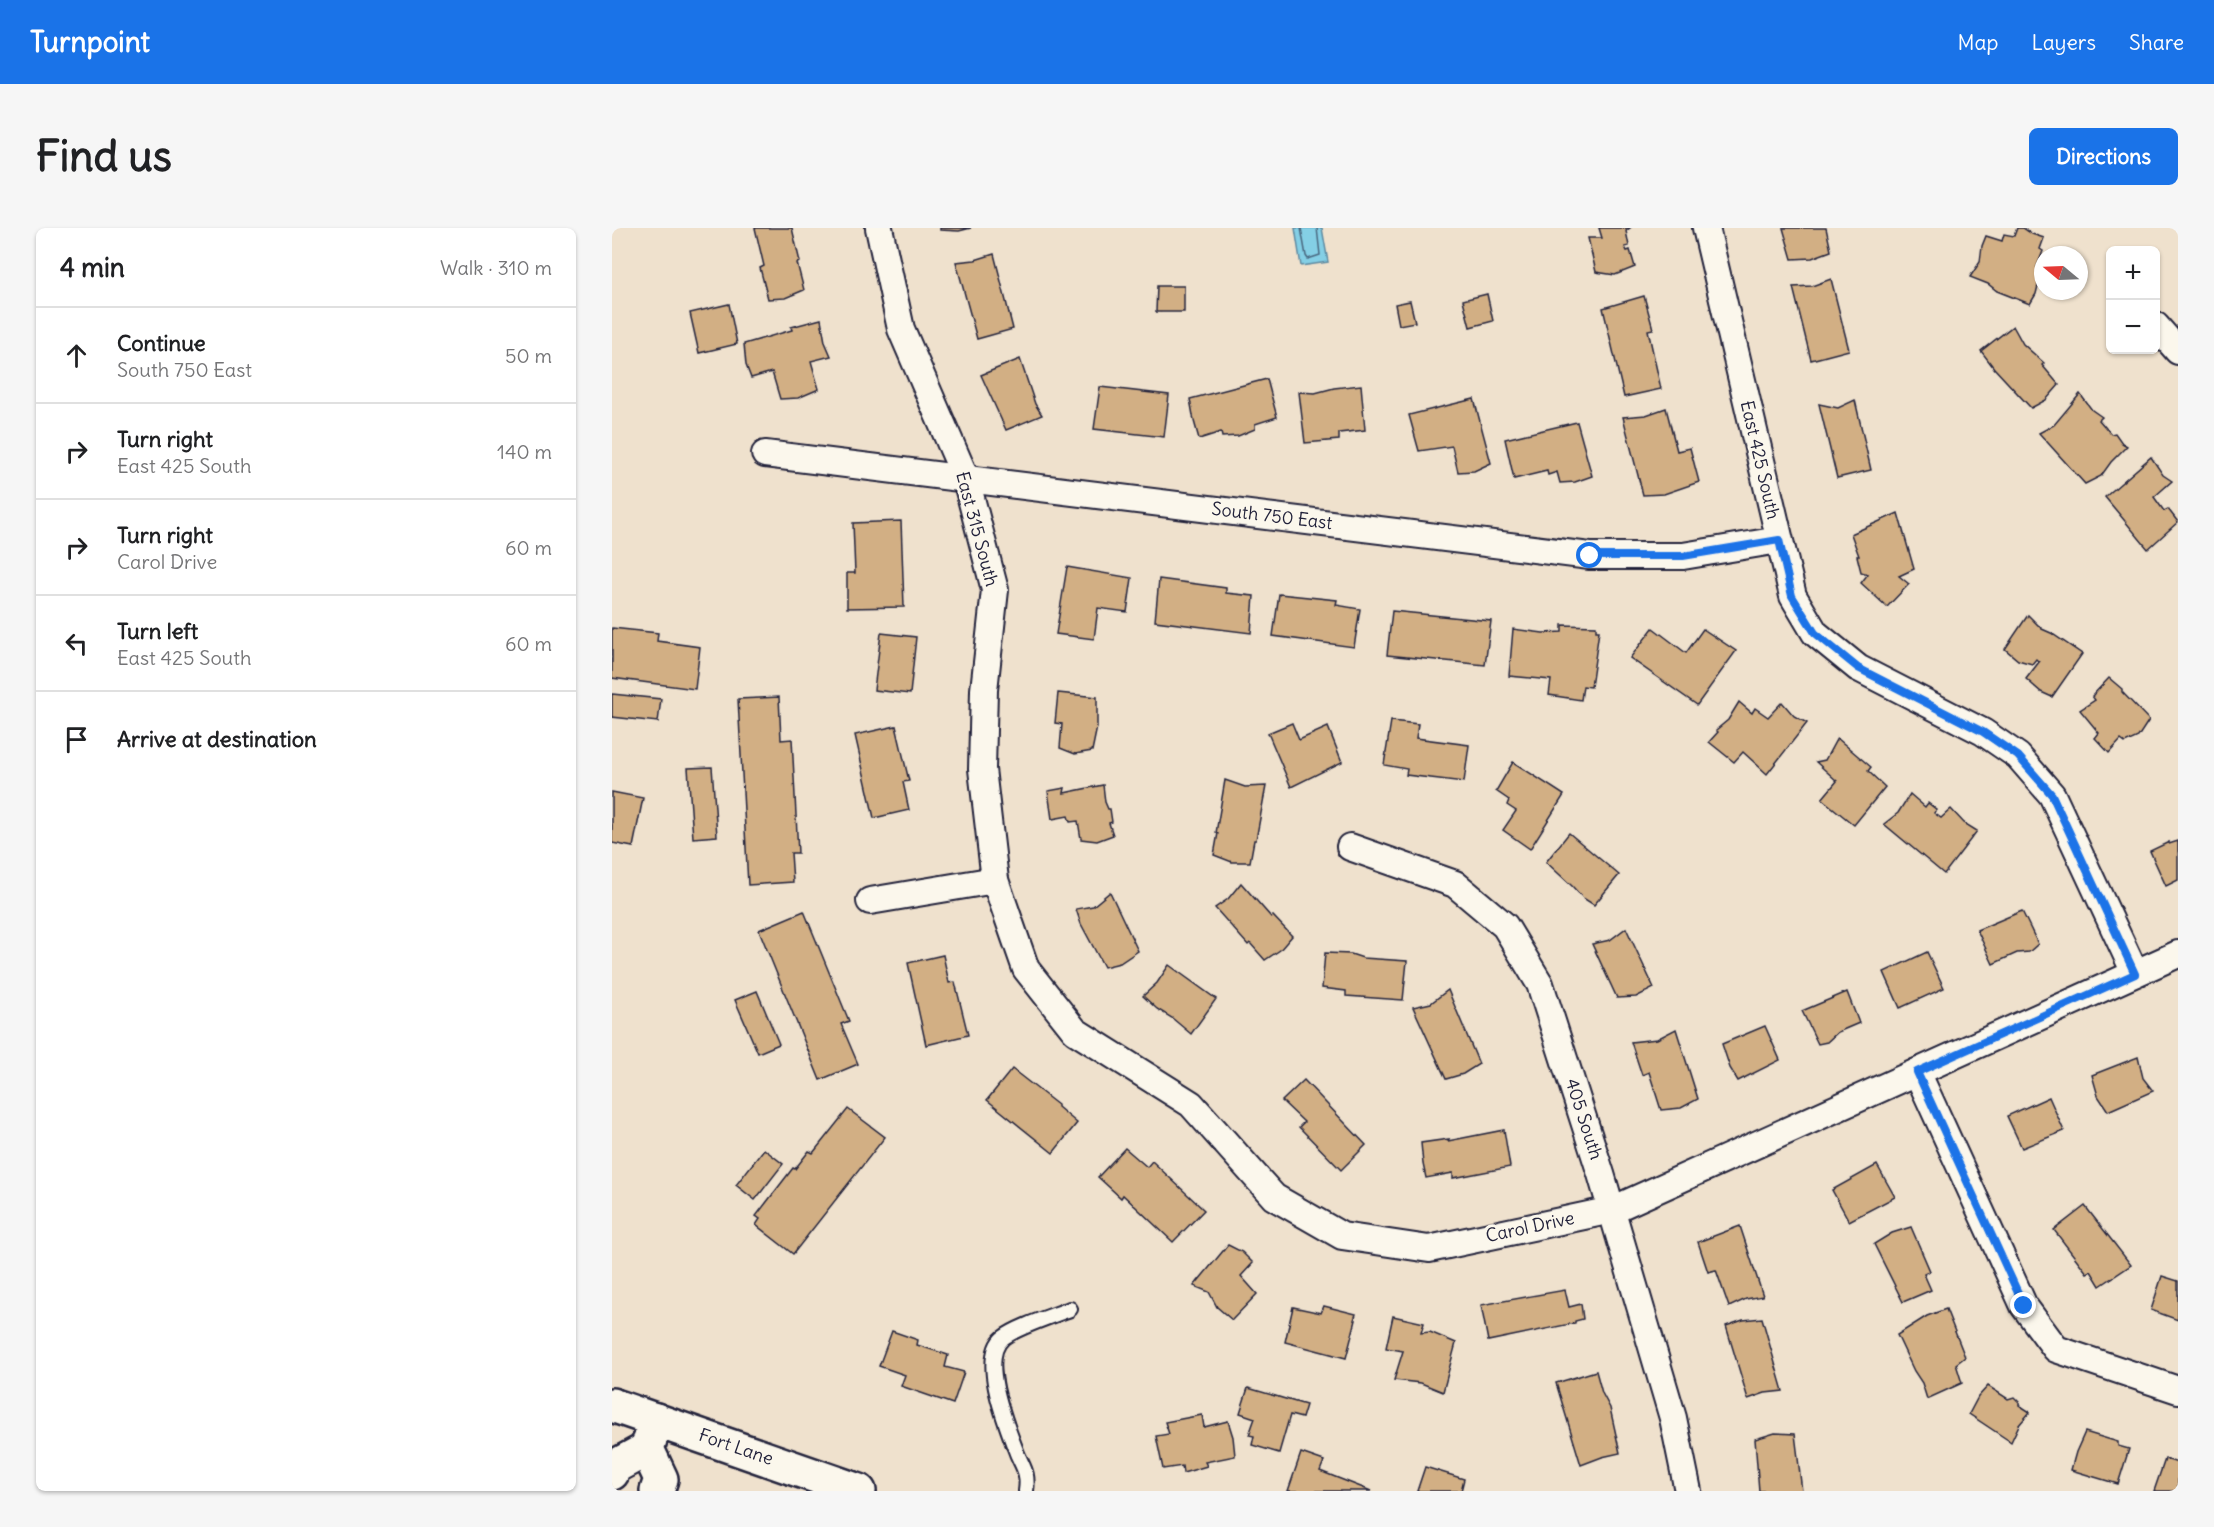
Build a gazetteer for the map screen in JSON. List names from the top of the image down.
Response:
{
  "streets": {
    "main road": ["Fort Lane"],
    "street": [
      "East 425 South",
      "South 750 East",
      "East 315 South",
      "405 South",
      "Carol Drive"
    ]
  },
  "crossings": [
    ["East 425 South", "South 750 East"],
    ["East 425 South", "Carol Drive"],
    ["South 750 East", "East 315 South"],
    ["East 315 South", "Carol Drive"],
    ["405 South", "Carol Drive"]
  ],
  "north": "left",
  "page": {
    "header": "Turnpoint",
    "nav": ["Map", "Layers", "Share"],
    "buttons": "Directions",
    "title": "Find us",
    "heading": ["4 min", "Walk · 310 m"],
    "map_buttons": ["+", "−"],
    "list": [
      ["Continue", "South 750 East", "50 m"],
      ["Turn right", "East 425 South", "140 m"],
      ["Turn right", "Carol Drive", "60 m"],
      ["Turn left", "East 425 South", "60 m"],
      "Arrive at destination"
    ]
  }
}
